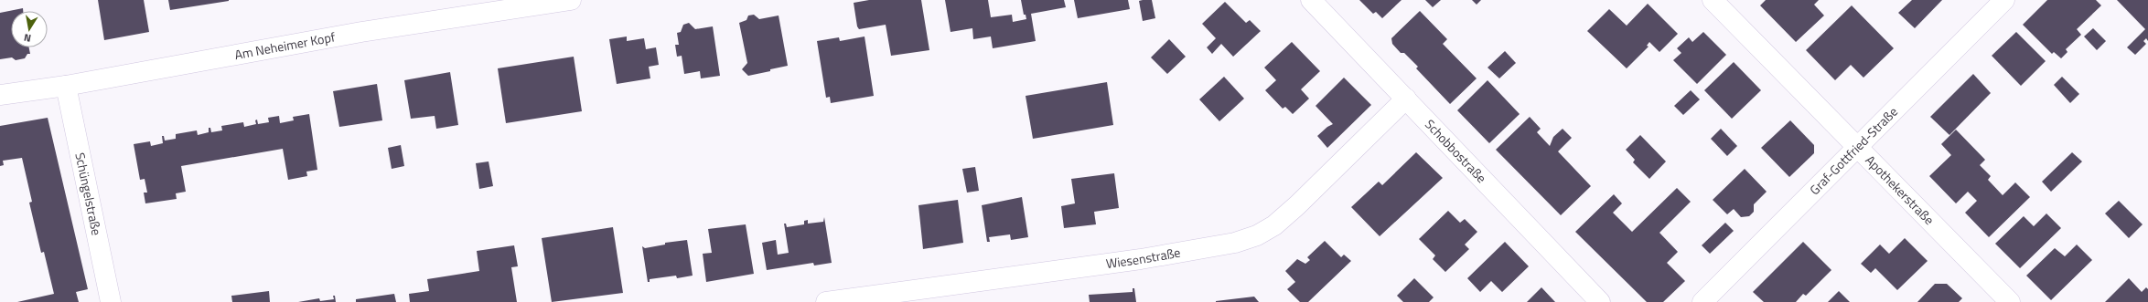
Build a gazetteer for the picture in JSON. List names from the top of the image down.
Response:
{
  "streets": {
    "street": [
      "Am Neheimer Kopf",
      "Schobbostraße",
      "Graf-Gottfried-Straße",
      "Apothekerstraße",
      "Schüngelstraße",
      "Wiesenstraße"
    ]
  },
  "crossings": [
    ["Am Neheimer Kopf", "Schüngelstraße"],
    ["Schobbostraße", "Wiesenstraße"],
    ["Graf-Gottfried-Straße", "Apothekerstraße"]
  ],
  "north": "bottom"
}
